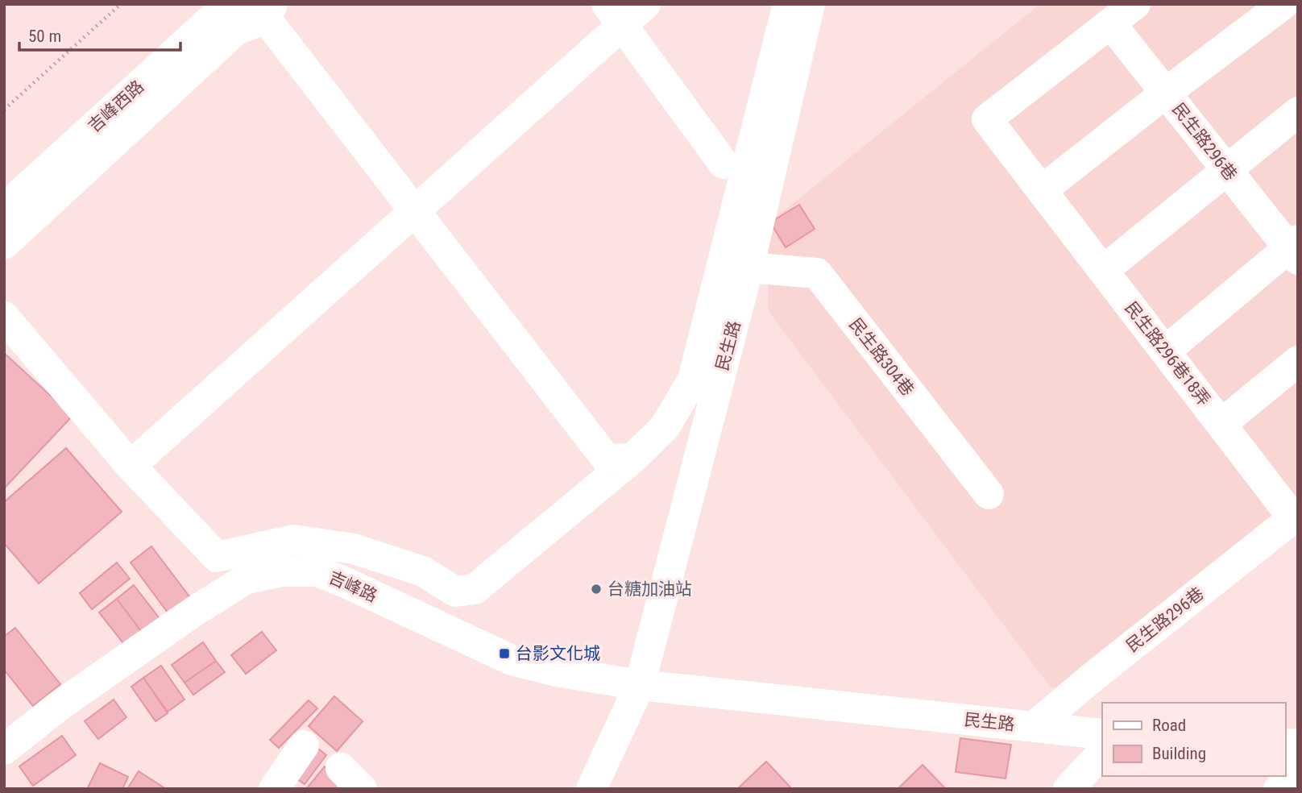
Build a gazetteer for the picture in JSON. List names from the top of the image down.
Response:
{
  "streets": {
    "street": [
      "吉峰西路",
      "民生路296巷",
      "民生路",
      "民生路296巷18弄",
      "民生路304巷",
      "吉峰路"
    ]
  },
  "crossings": [
    ["民生路296巷", "民生路"],
    ["民生路296巷", "民生路296巷18弄"],
    ["民生路", "民生路304巷"],
    ["民生路", "吉峰路"]
  ],
  "places": {
    "other": ["台糖加油站"],
    "transit": ["台影文化城"]
  },
  "legend": ["Road", "Building"],
  "scale_bar": "50 m"
}
